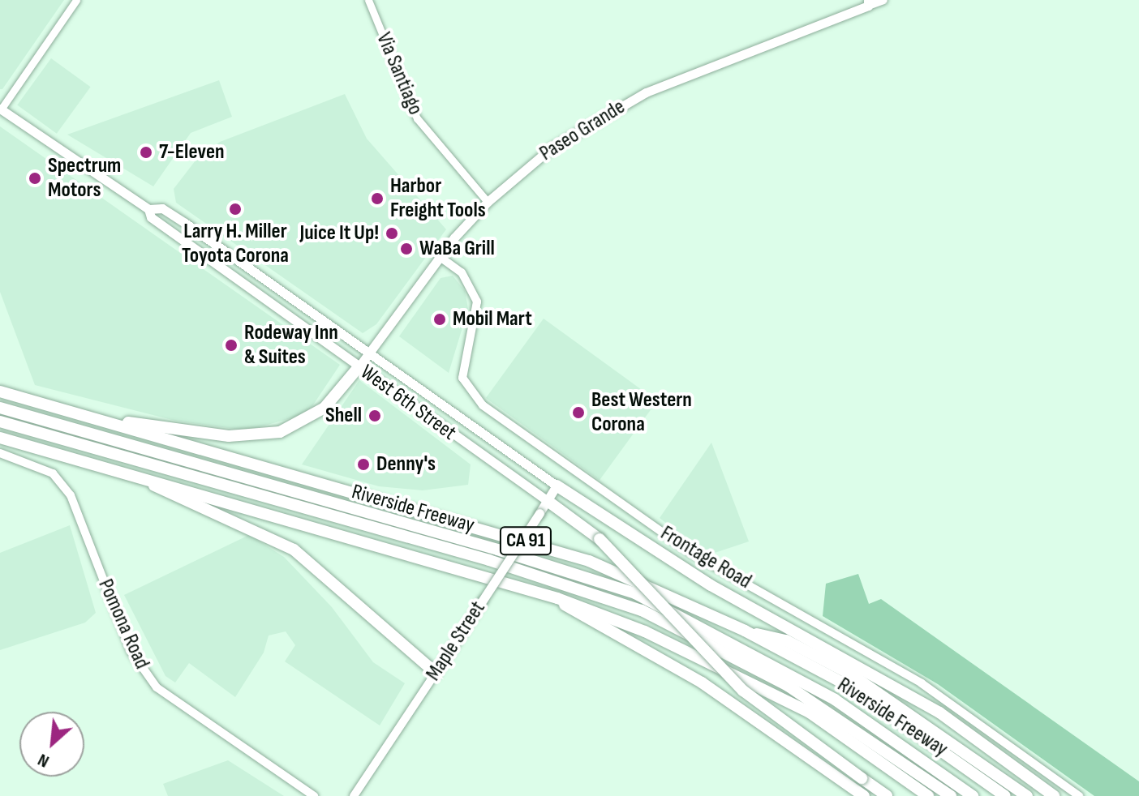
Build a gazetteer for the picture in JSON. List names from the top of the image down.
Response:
{
  "streets": {
    "highway": ["Riverside Freeway", "CA 91"],
    "main road": [
      "Paseo Grande",
      "West 6th Street",
      "Frontage Road",
      "Pomona Road",
      "Maple Street"
    ],
    "street": ["Via Santiago"]
  },
  "crossings": [
    ["Via Santiago", "Paseo Grande"],
    ["Paseo Grande", "West 6th Street"],
    ["Paseo Grande", "Frontage Road"],
    ["West 6th Street", "Maple Street"]
  ],
  "places": [
    "7-Eleven",
    "Spectrum Motors",
    "Harbor Freight Tools",
    "Larry H. Miller Toyota Corona",
    "Juice It Up!",
    "WaBa Grill",
    "Mobil Mart",
    "Rodeway Inn & Suites",
    "Best Western Corona",
    "Shell",
    "Denny's"
  ],
  "north": "bottom left"
}
